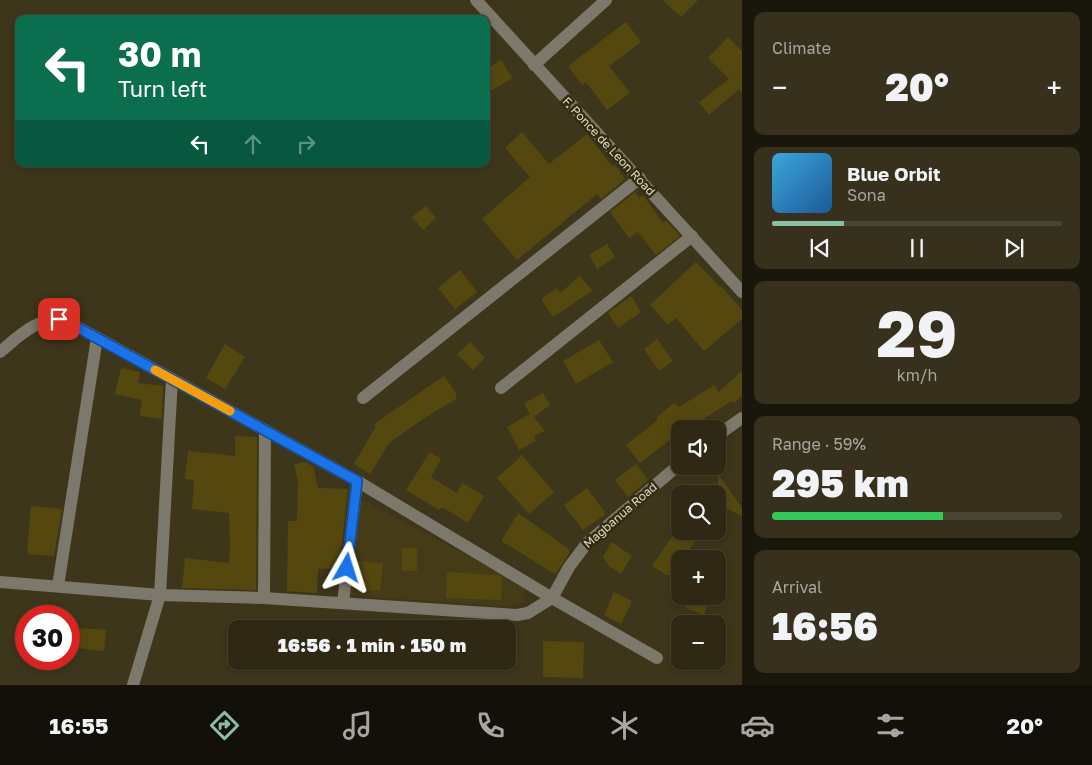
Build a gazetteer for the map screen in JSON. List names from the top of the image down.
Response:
{
  "streets": {
    "street": ["F. Ponce de Leon Road", "Magbanua Road"]
  },
  "page": {
    "tile": [
      "Climate",
      ["29", "km/h"],
      ["Range · 59%", "295 km"],
      ["Arrival", "16:56"]
    ],
    "turn": ["30 m", "Turn left"],
    "heat": ["−", "20°", "+"],
    "song": ["Blue Orbit", "Sona"],
    "map_buttons": ["+", "−"],
    "limit": "30",
    "trip": "16:56 · 1 min · 150 m",
    "tabs": ["16:55", "20°"]
  }
}
